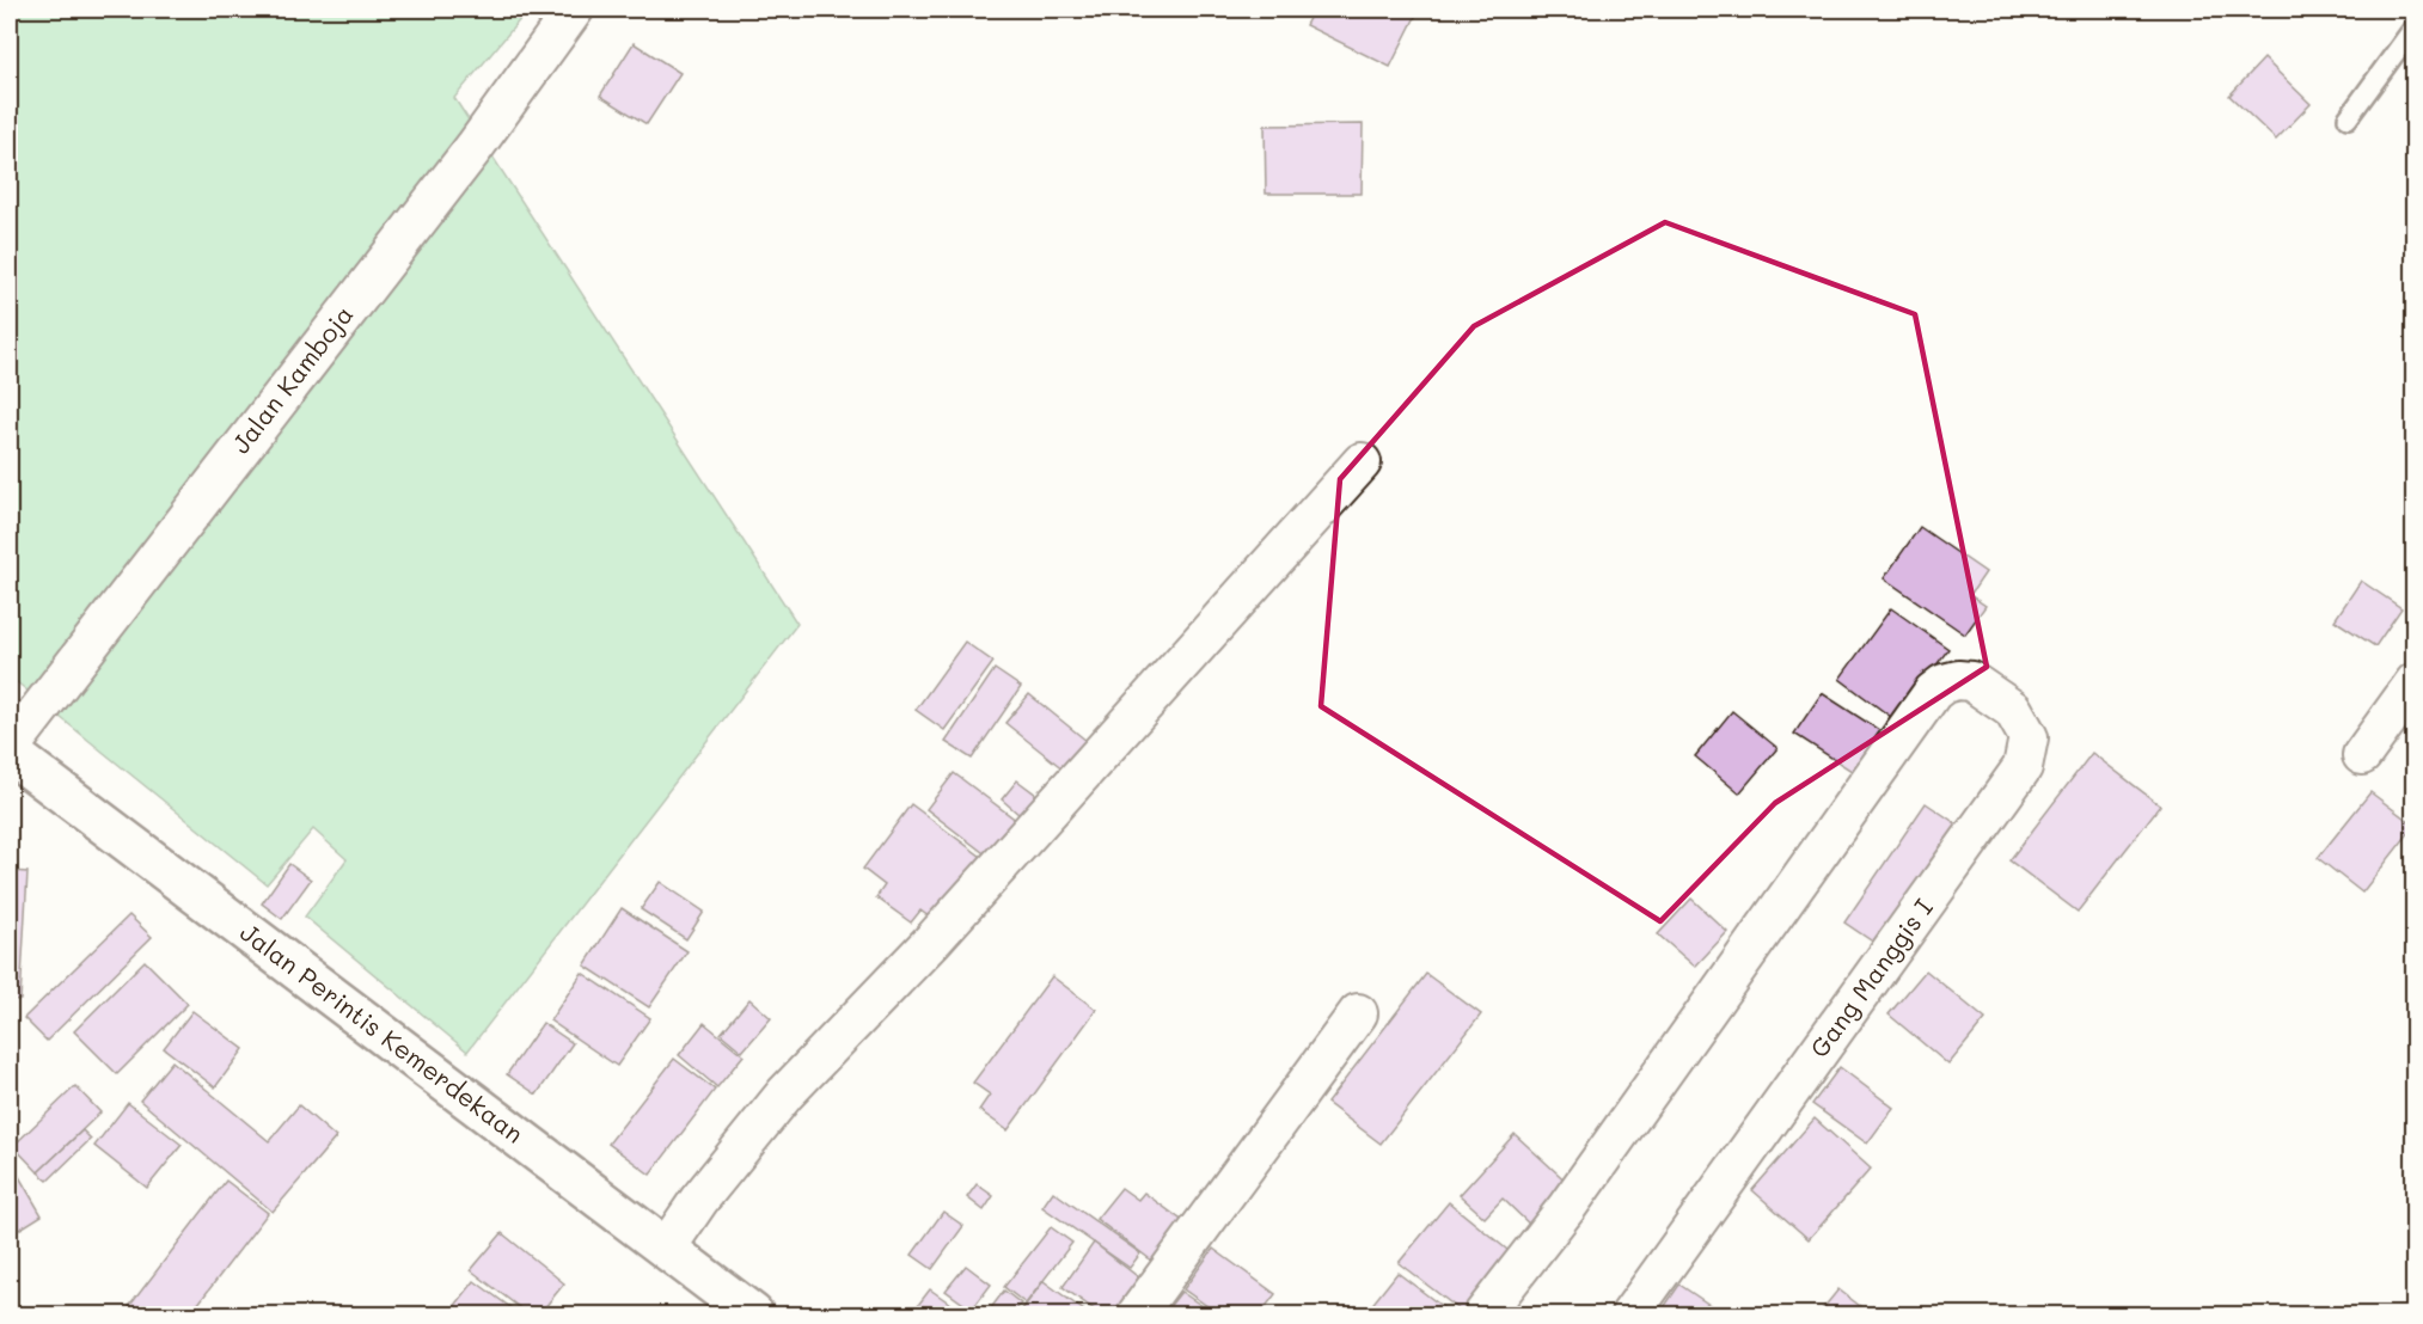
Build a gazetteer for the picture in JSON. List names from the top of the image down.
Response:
{
  "streets": {
    "street": ["Jalan Kamboja", "Gang Manggis I", "Jalan Perintis Kemerdekaan"]
  },
  "crossings": [
    ["Jalan Kamboja", "Jalan Perintis Kemerdekaan"]
  ]
}
